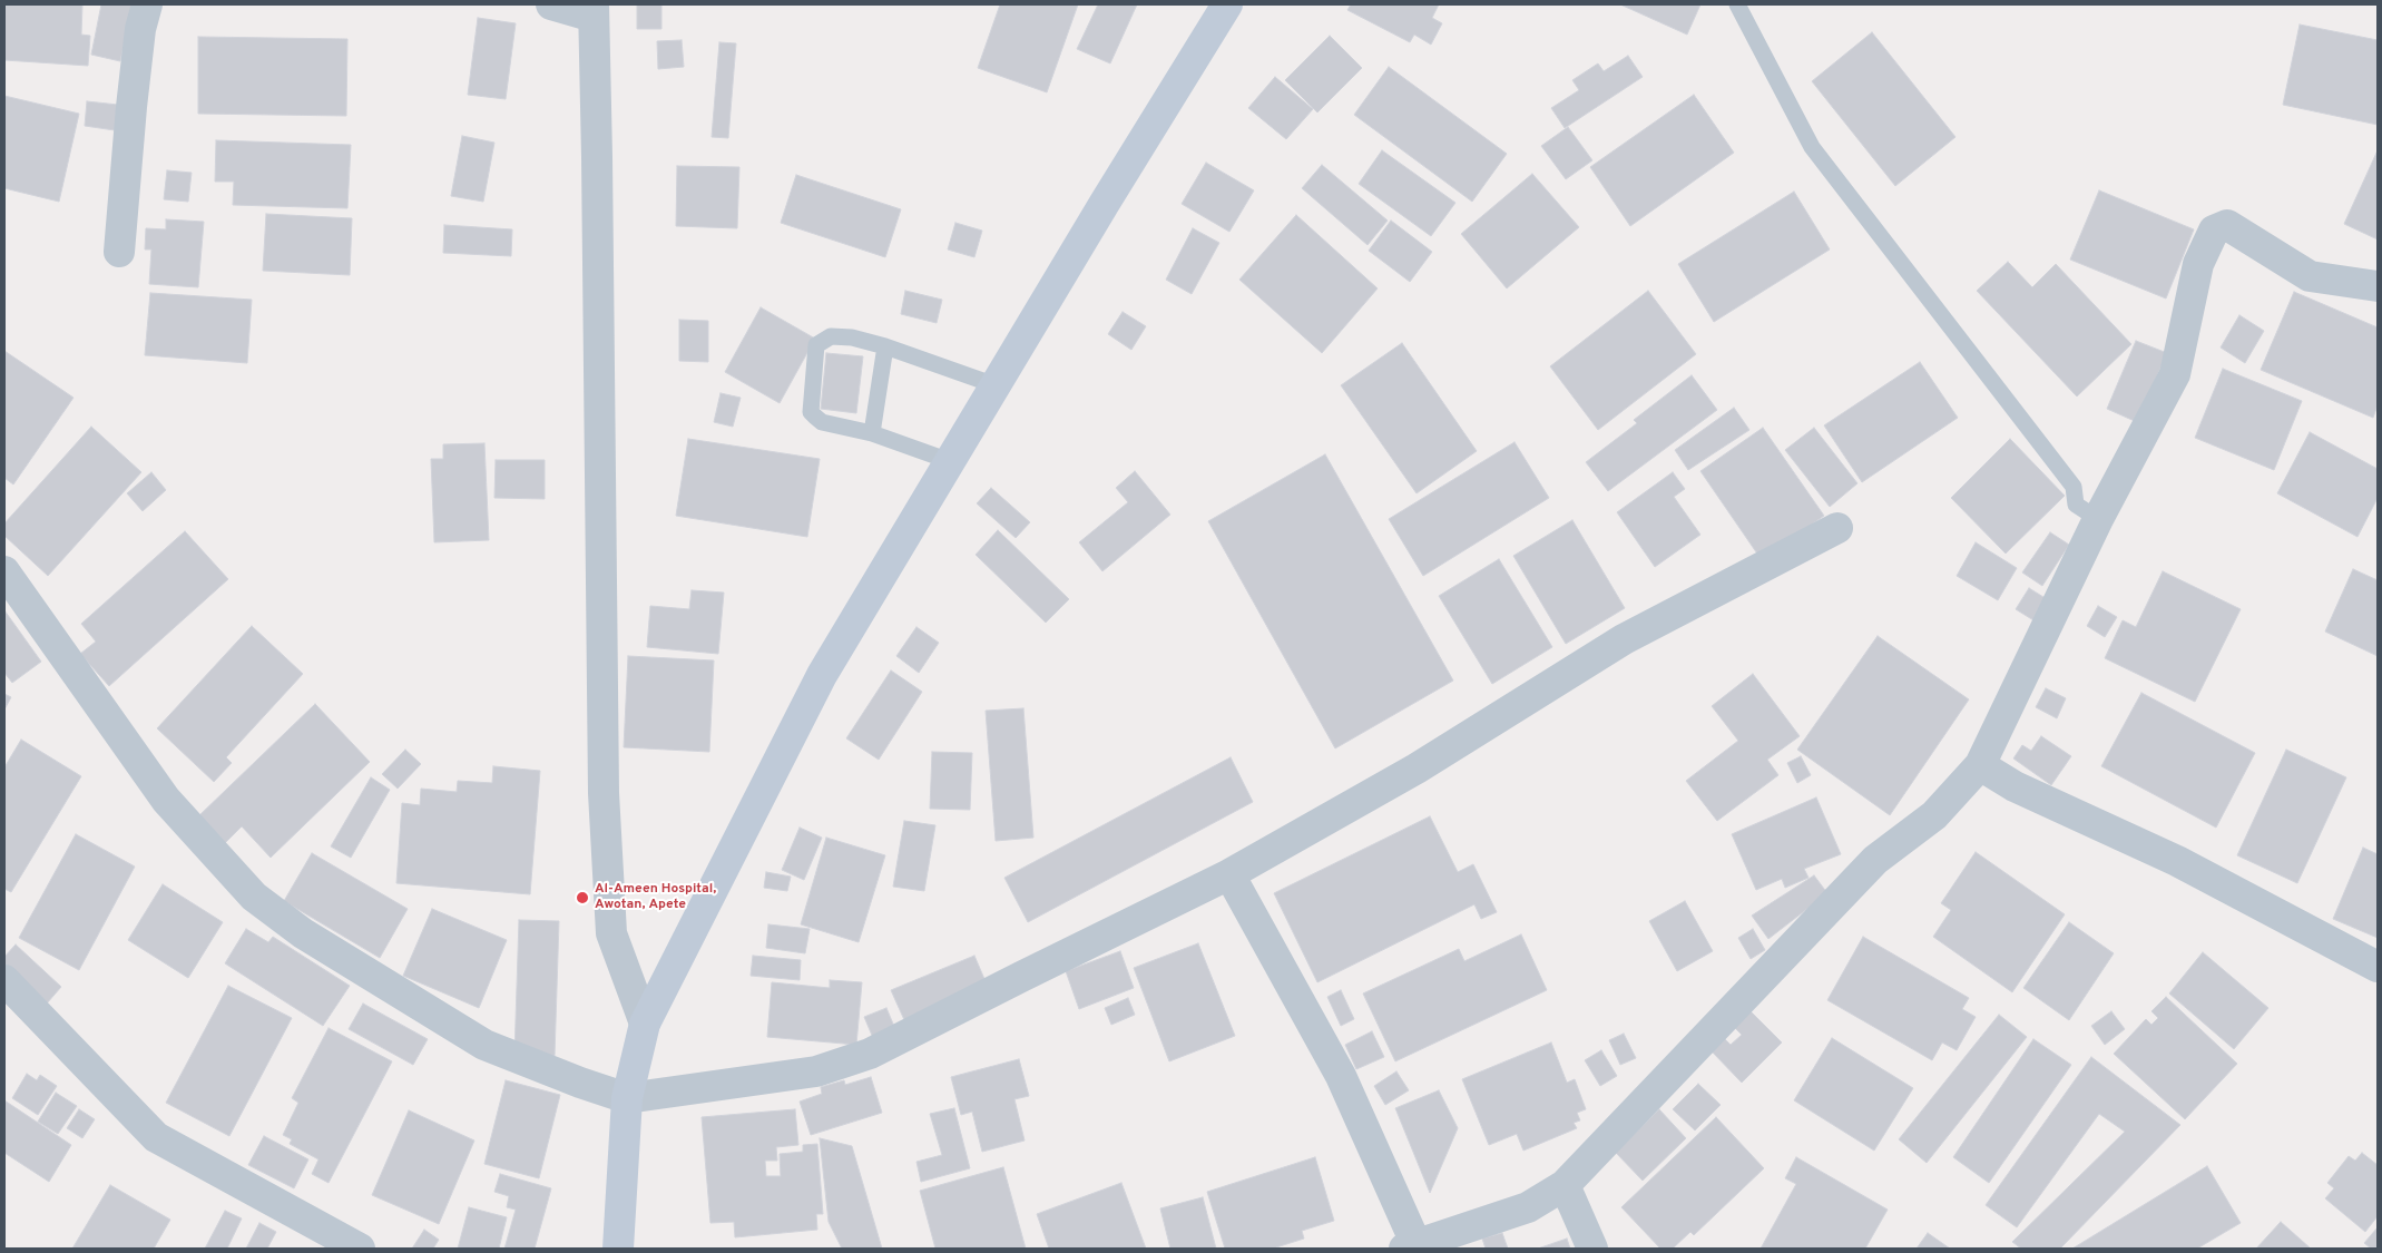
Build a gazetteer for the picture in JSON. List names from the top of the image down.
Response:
{
  "places": ["Al-Ameen Hospital, Awotan, Apete"]
}
